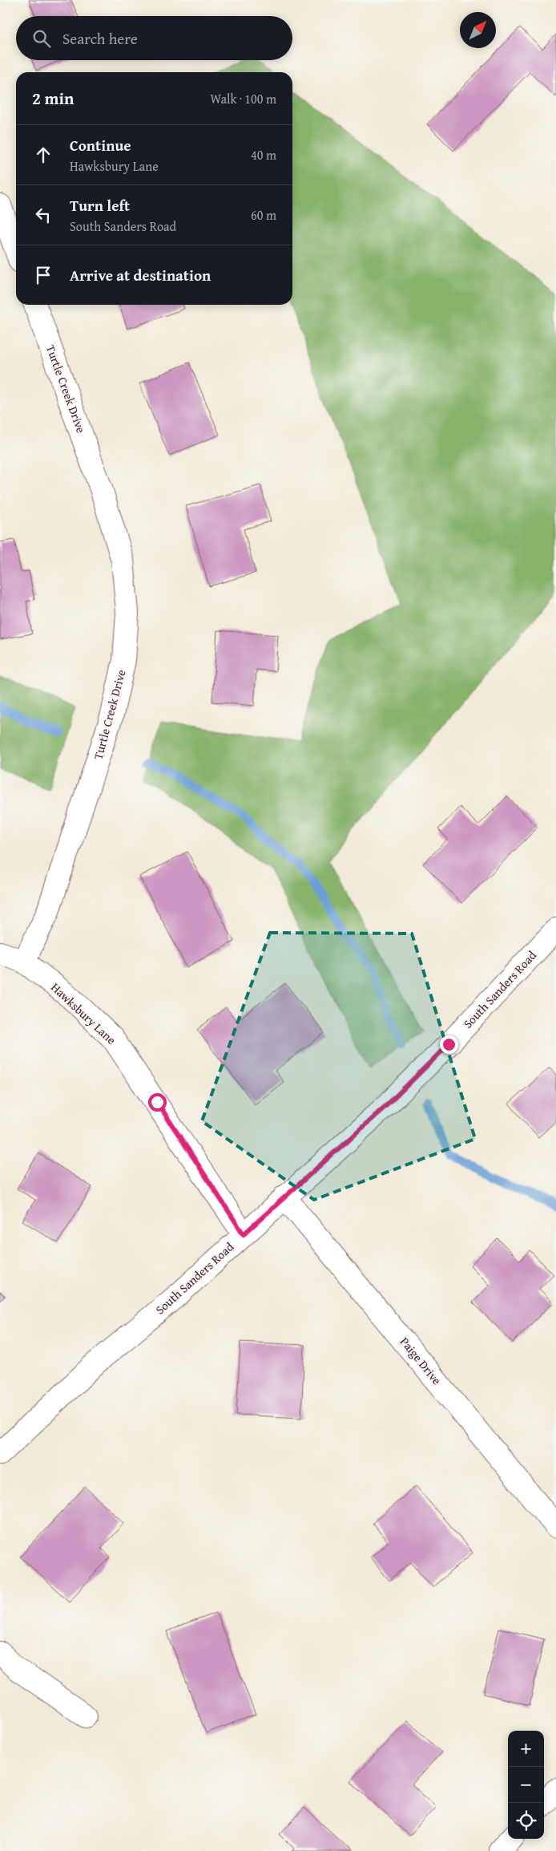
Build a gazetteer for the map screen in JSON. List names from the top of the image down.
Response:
{
  "streets": {
    "street": [
      "Turtle Creek Drive",
      "South Sanders Road",
      "Hawksbury Lane",
      "Paige Drive"
    ]
  },
  "crossings": [
    ["Turtle Creek Drive", "Hawksbury Lane"],
    ["South Sanders Road", "Hawksbury Lane"],
    ["South Sanders Road", "Paige Drive"]
  ],
  "north": "top right",
  "page": {
    "search": "Search here",
    "heading": ["2 min", "Walk · 100 m"],
    "list": [
      ["Continue", "Hawksbury Lane", "40 m"],
      ["Turn left", "South Sanders Road", "60 m"],
      "Arrive at destination"
    ],
    "map_buttons": ["+", "−"]
  }
}
